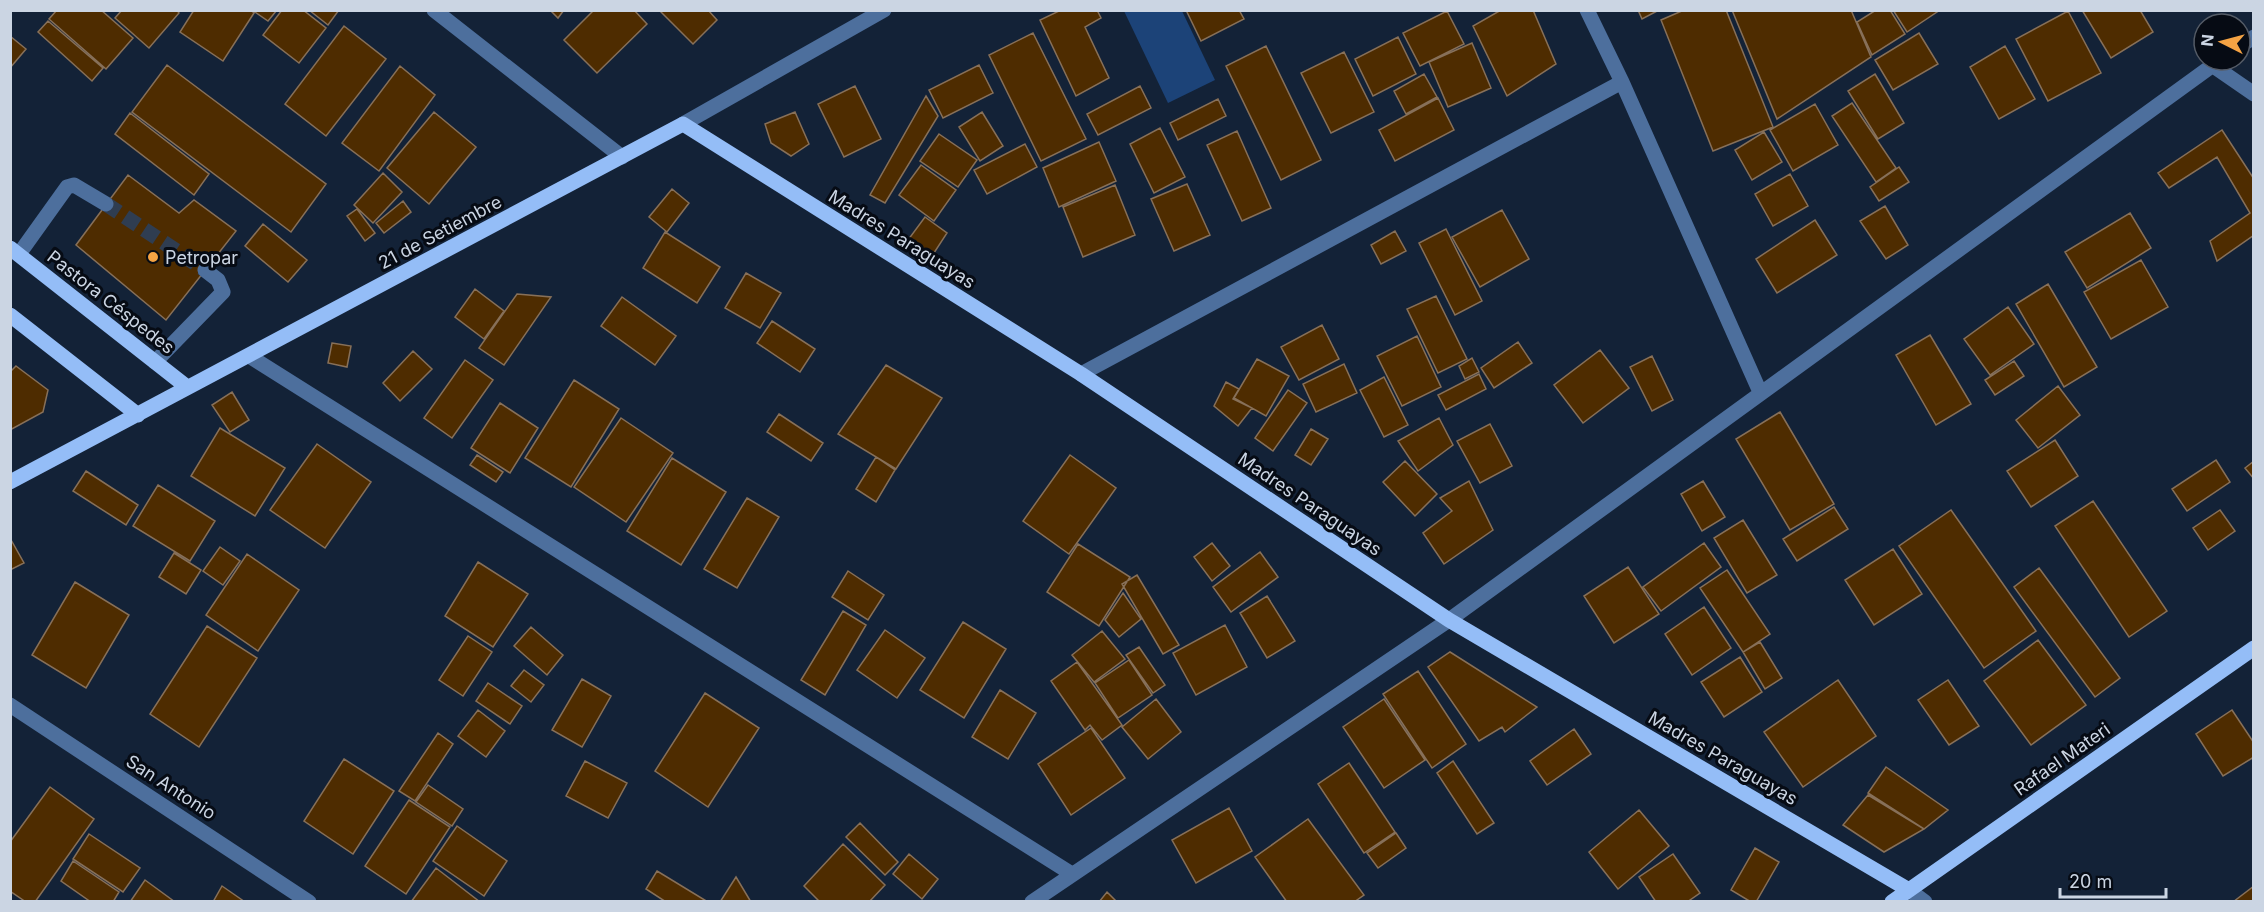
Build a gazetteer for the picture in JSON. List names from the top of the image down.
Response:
{
  "streets": {
    "main road": [
      "21 de Setiembre",
      "Madres Paraguayas",
      "Pastora Céspedes",
      "Rafael Materi"
    ],
    "street": ["San Antonio"]
  },
  "crossings": [
    ["21 de Setiembre", "Madres Paraguayas"],
    ["21 de Setiembre", "Pastora Céspedes"],
    ["Madres Paraguayas", "Rafael Materi"]
  ],
  "places": ["Petropar"],
  "scale_bar": "20 m",
  "north": "left"
}
